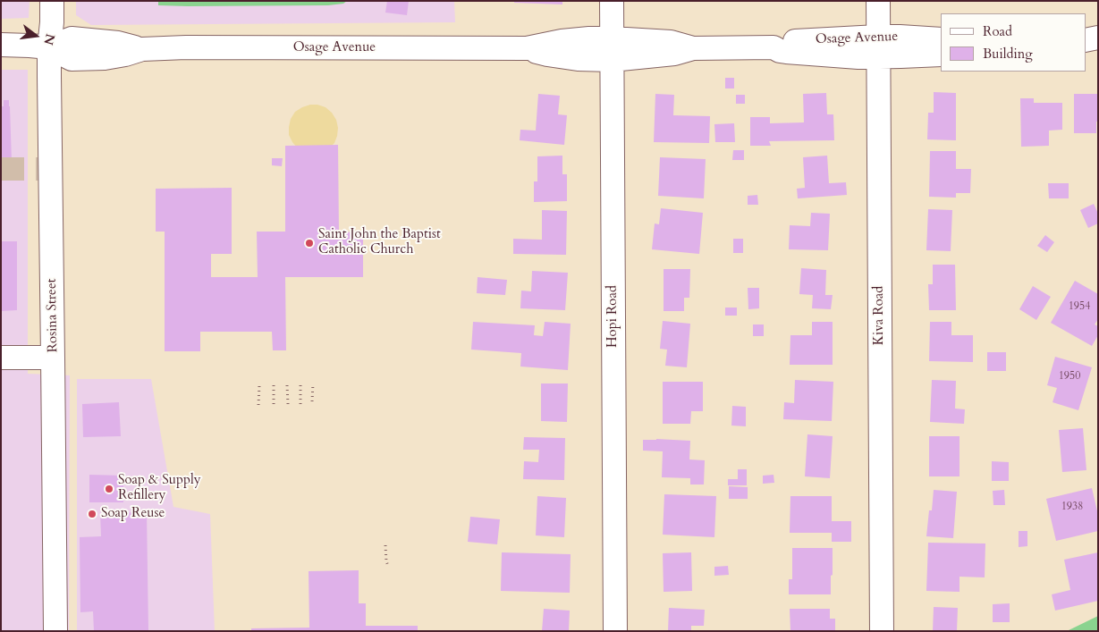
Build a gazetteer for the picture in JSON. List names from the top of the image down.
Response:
{
  "streets": {
    "street": [
      "Osage Avenue",
      "Rosina Street",
      "Kiva Road",
      "Hopi Road"
    ]
  },
  "crossings": [
    ["Osage Avenue", "Rosina Street"],
    ["Osage Avenue", "Kiva Road"],
    ["Osage Avenue", "Hopi Road"]
  ],
  "places": ["Saint John the Baptist Catholic Church", "Soap & Supply Refillery", "Soap Reuse"],
  "house_numbers": ["1954", "1950", "1938"],
  "legend": ["Road", "Building"],
  "north": "right"
}
